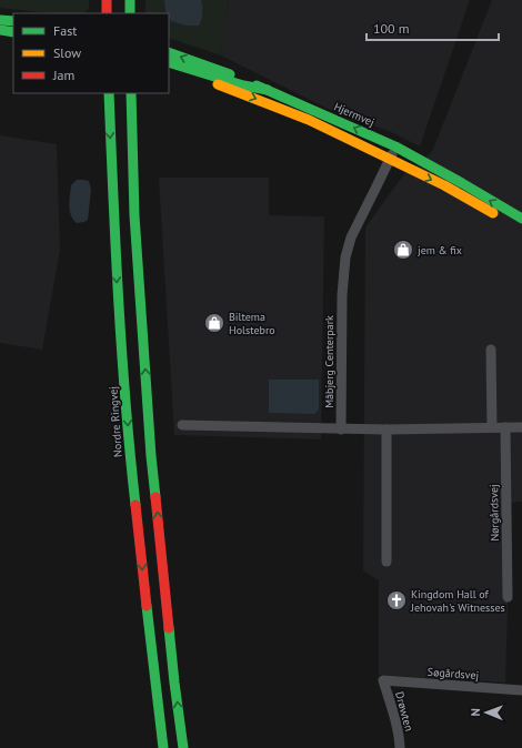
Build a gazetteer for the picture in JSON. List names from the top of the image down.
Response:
{
  "streets": {
    "main road": ["Hjermvej", "Nordre Ringvej"],
    "street": [
      "Måbjerg Centerpark",
      "Nørgårdsvej",
      "Søgårdsvej",
      "Drøwten"
    ]
  },
  "crossings": [
    ["Hjermvej", "Måbjerg Centerpark"],
    ["Søgårdsvej", "Drøwten"]
  ],
  "places": {
    "shop": ["jem & fix", "Biltema Holstebro"],
    "church": ["Kingdom Hall of Jehovah's Witnesses"]
  },
  "legend": ["Fast", "Slow", "Jam"],
  "scale_bar": "100 m",
  "north": "left"
}
